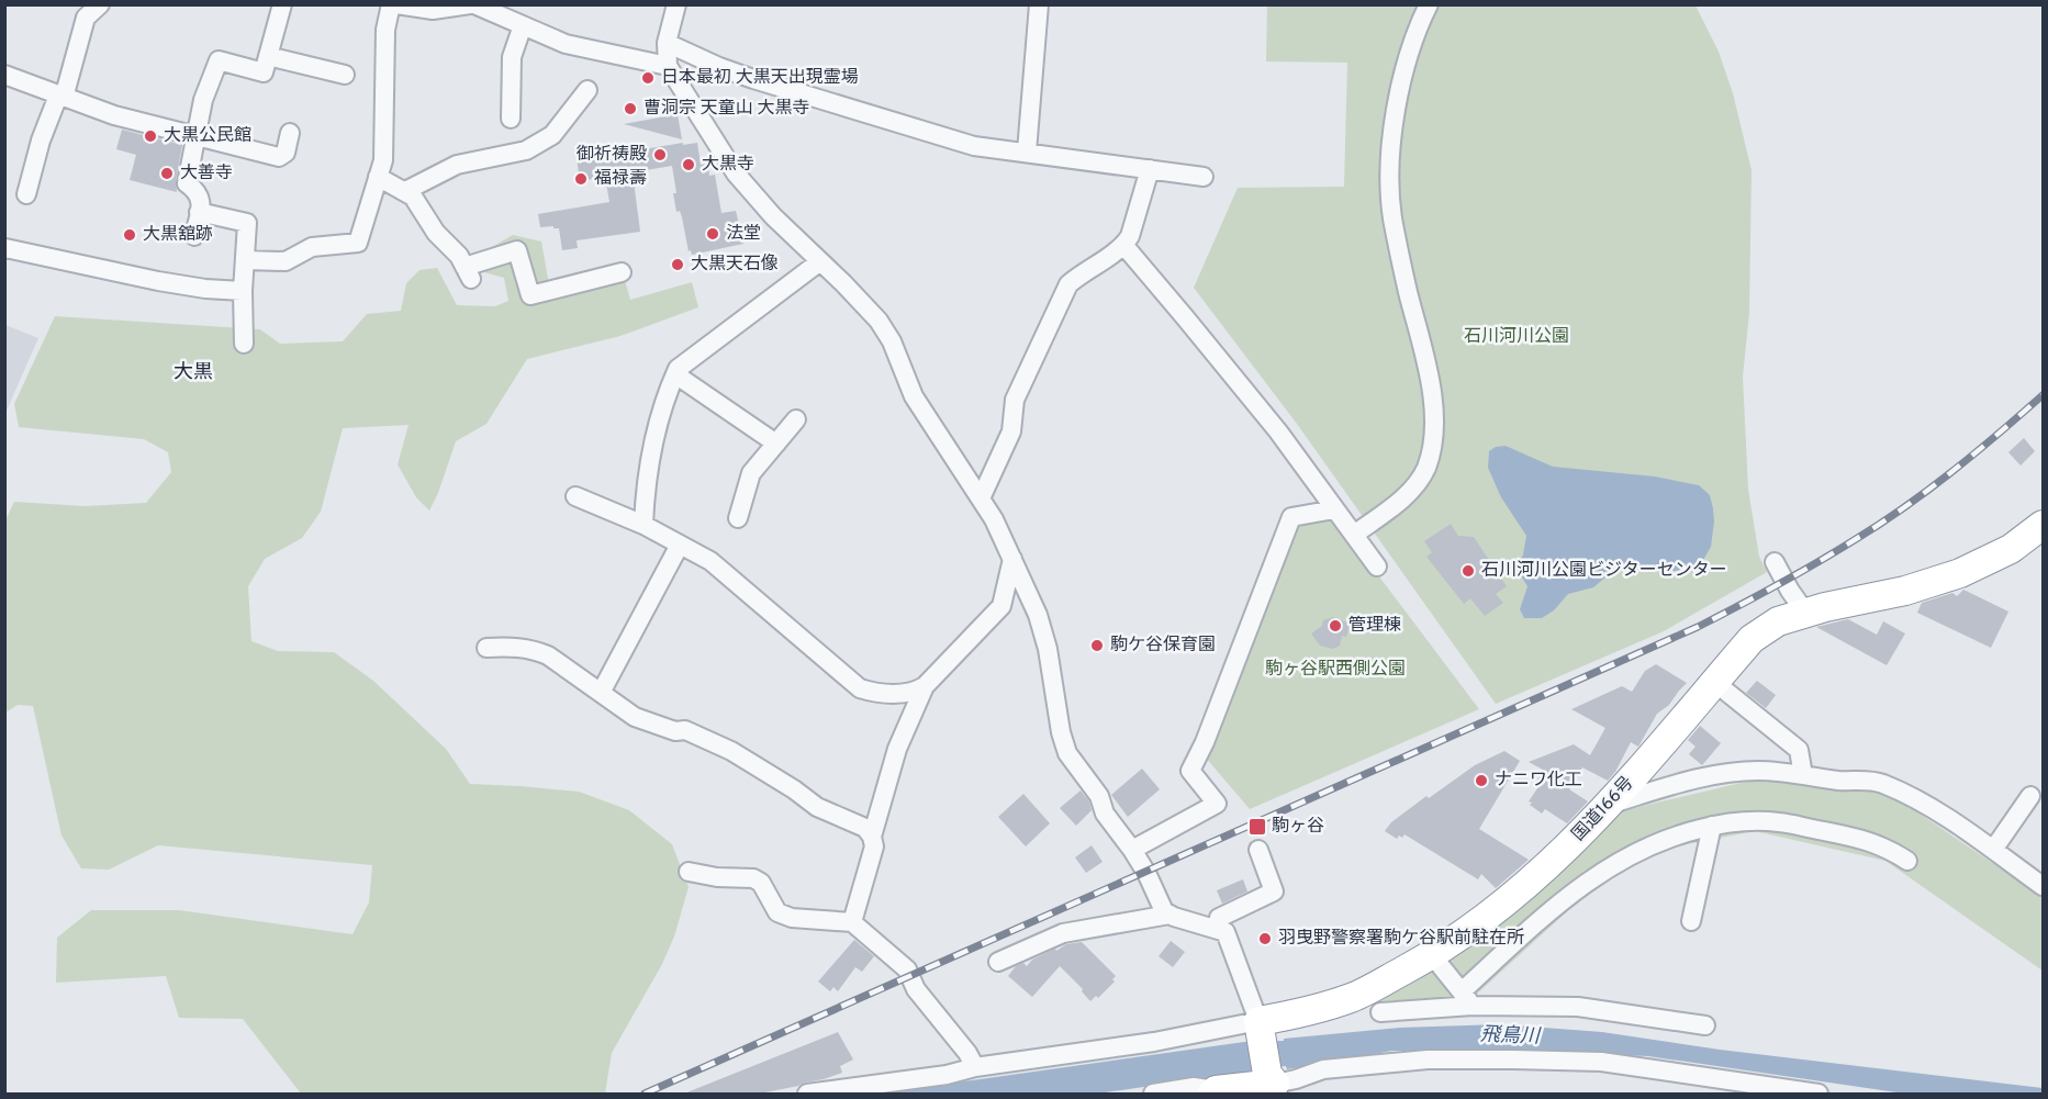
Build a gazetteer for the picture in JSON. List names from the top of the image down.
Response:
{
  "streets": {
    "highway": ["国道166号"]
  },
  "districts": ["大黒"],
  "water": ["飛鳥川"],
  "parks": ["石川河川公園", "駒ヶ谷駅西側公園"],
  "places": {
    "other": [
      "日本最初 大黒天出現霊場",
      "曹洞宗 天童山 大黒寺",
      "大黒公民館",
      "御祈祷殿",
      "大黒寺",
      "大善寺",
      "福禄壽",
      "法堂",
      "大黒舘跡",
      "大黒天石像",
      "石川河川公園ビジターセンター",
      "管理棟",
      "駒ケ谷保育園",
      "ナニワ化工",
      "羽曳野警察署駒ケ谷駅前駐在所"
    ],
    "transit": ["駒ヶ谷"]
  }
}
